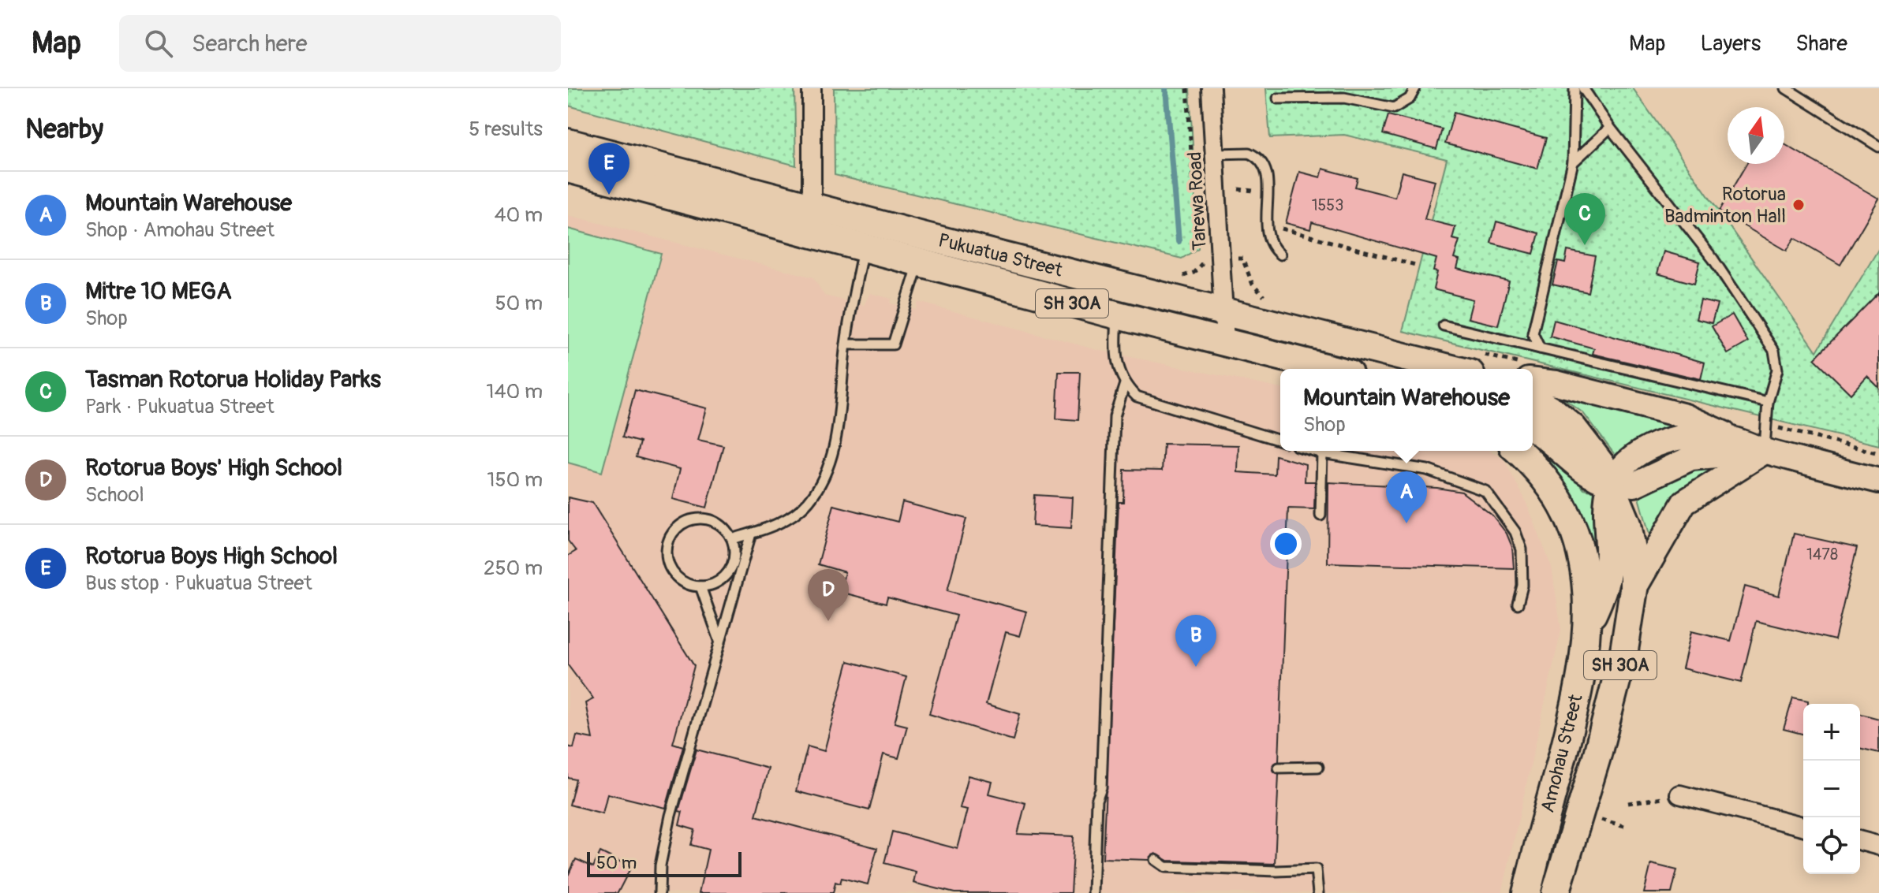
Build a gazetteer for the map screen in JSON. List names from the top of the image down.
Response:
{
  "streets": {
    "main road": ["Pukuatua Street", "SH 30A", "Amohau Street"],
    "street": ["Tarewa Road"]
  },
  "crossings": [
    ["Tarewa Road", "Pukuatua Street"],
    ["SH 30A", "Amohau Street"]
  ],
  "places": ["Rotorua Badminton Hall"],
  "house_numbers": ["1553", "1478"],
  "scale_bar": "50 m",
  "north": "top",
  "page": {
    "header": "Map",
    "search": "Search here",
    "nav": ["Map", "Layers", "Share"],
    "heading": ["Nearby", "5 results"],
    "pins": [
      "E",
      "C",
      "A",
      "D",
      "B"
    ],
    "list": [
      {
        "mark": "A",
        "name": "Mountain Warehouse",
        "note": "Shop · Amohau Street",
        "value": "40 m"
      },
      {
        "mark": "B",
        "name": "Mitre 10 MEGA",
        "note": "Shop",
        "value": "50 m"
      },
      {
        "mark": "C",
        "name": "Tasman Rotorua Holiday Parks",
        "note": "Park · Pukuatua Street",
        "value": "140 m"
      },
      {
        "mark": "D",
        "name": "Rotorua Boys' High School",
        "note": "School",
        "value": "150 m"
      },
      {
        "mark": "E",
        "name": "Rotorua Boys High School",
        "note": "Bus stop · Pukuatua Street",
        "value": "250 m"
      }
    ],
    "popup": ["Mountain Warehouse", "Shop"],
    "map_buttons": ["+", "−"],
    "scale": "50 m"
  }
}
